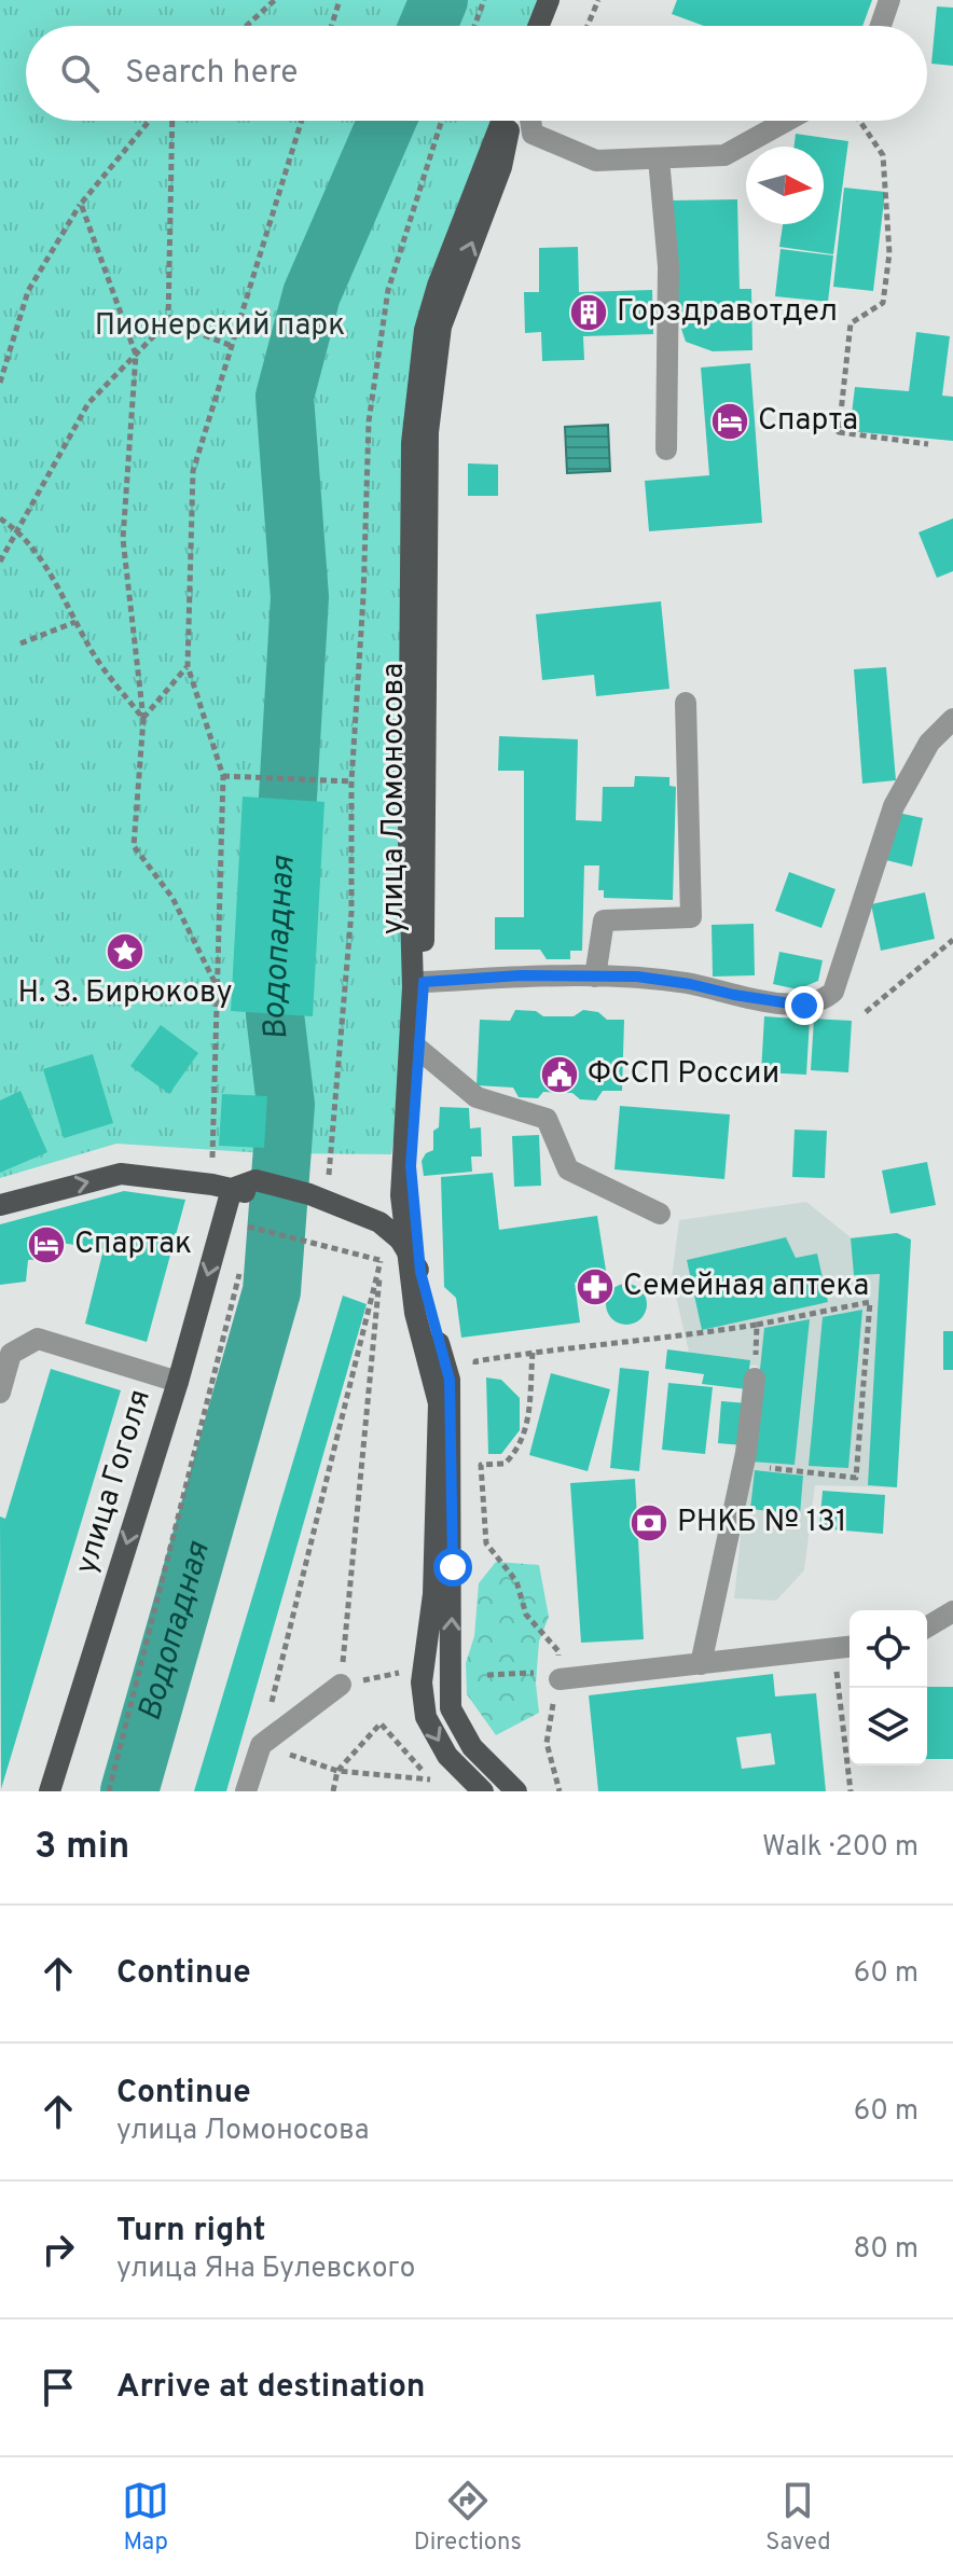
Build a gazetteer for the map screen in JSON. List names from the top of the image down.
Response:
{
  "streets": {
    "main road": ["улица Ломоносова", "улица Гоголя"]
  },
  "one_way": ["улица Гоголя"],
  "water": ["Водопадная"],
  "parks": ["Пионерский парк"],
  "places": {
    "building": ["Горздравотдел"],
    "hotel": ["Спарта", "Спартак"],
    "place": ["Н. З. Бирюкову"],
    "public building": ["ФССП России"],
    "pharmacy": ["Семейная аптека"],
    "bank": ["РНКБ № 131"]
  },
  "north": "right",
  "page": {
    "search": "Search here",
    "heading": ["3 min", "Walk · 200 m"],
    "list": [
      ["Continue", "60 m"],
      ["Continue", "улица Ломоносова", "60 m"],
      ["Turn right", "улица Яна Булевского", "80 m"],
      "Arrive at destination"
    ],
    "nav": ["Map", "Directions", "Saved"]
  }
}
